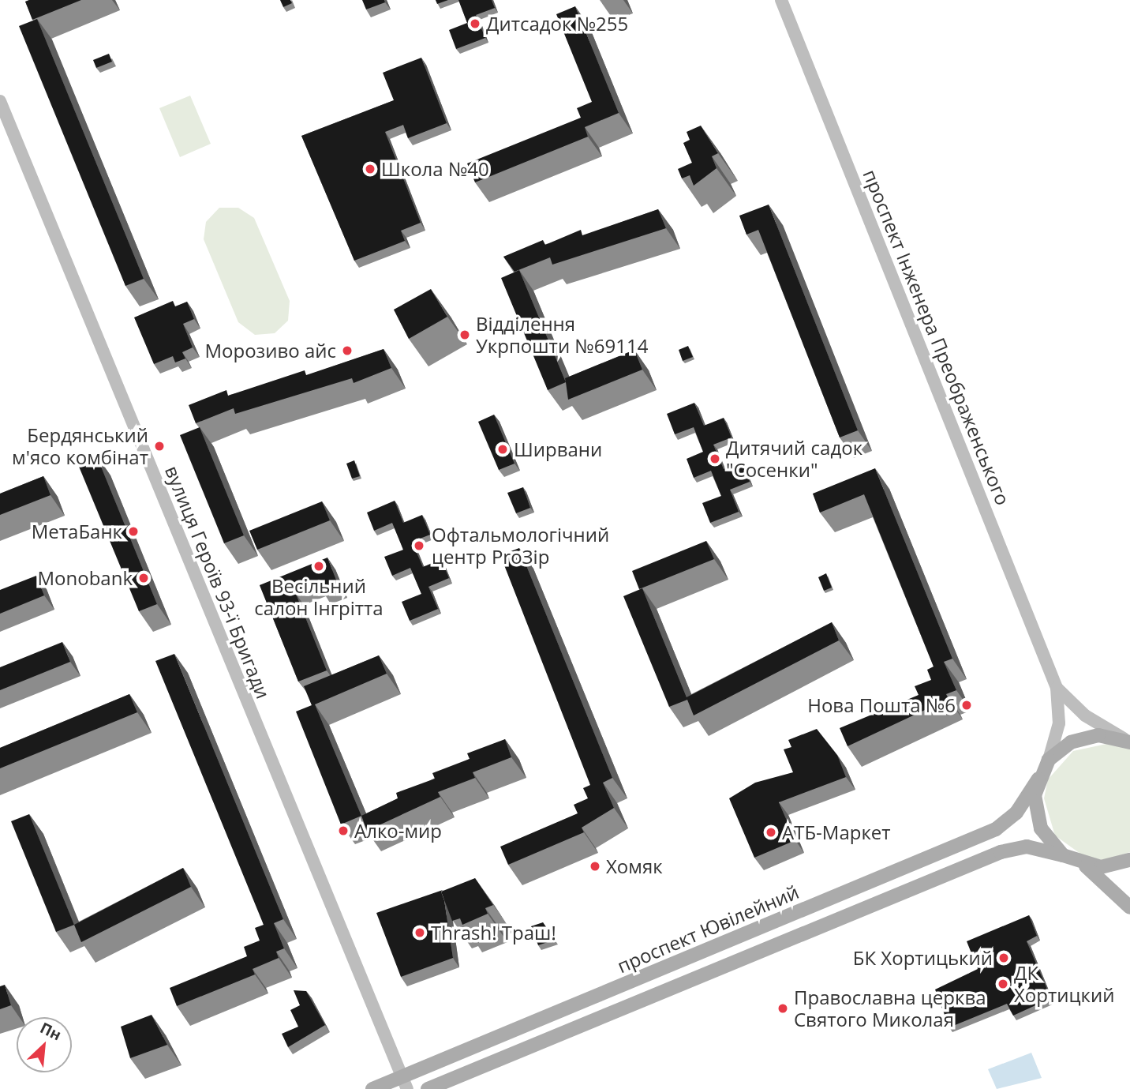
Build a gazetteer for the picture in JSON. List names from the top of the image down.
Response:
{
  "streets": {
    "main road": ["проспект Інженера Преображенського", "проспект Ювілейний"],
    "street": ["вулиця Героїв 93-ї Бригади"]
  },
  "crossings": [
    ["проспект Інженера Преображенського", "проспект Ювілейний"],
    ["вулиця Героїв 93-ї Бригади", "проспект Ювілейний"]
  ],
  "places": [
    "Дитсадок №255",
    "Школа №40",
    "Відділення Укрпошти №69114",
    "Морозиво айс",
    "Бердянський м'ясо комбінат",
    "Ширвани",
    "Дитячий садок \"Сосенки\"",
    "МетаБанк",
    "Офтальмологічний центр ProЗір",
    "Весільний салон Інгрітта",
    "Monobank",
    "Нова Пошта №6",
    "Алко-мир",
    "АТБ-Маркет",
    "Хомяк",
    "Thrash! Траш!",
    "БК Хортицький",
    "ДК Хортицкий",
    "Православна церква Святого Миколая"
  ],
  "north": "top right"
}
